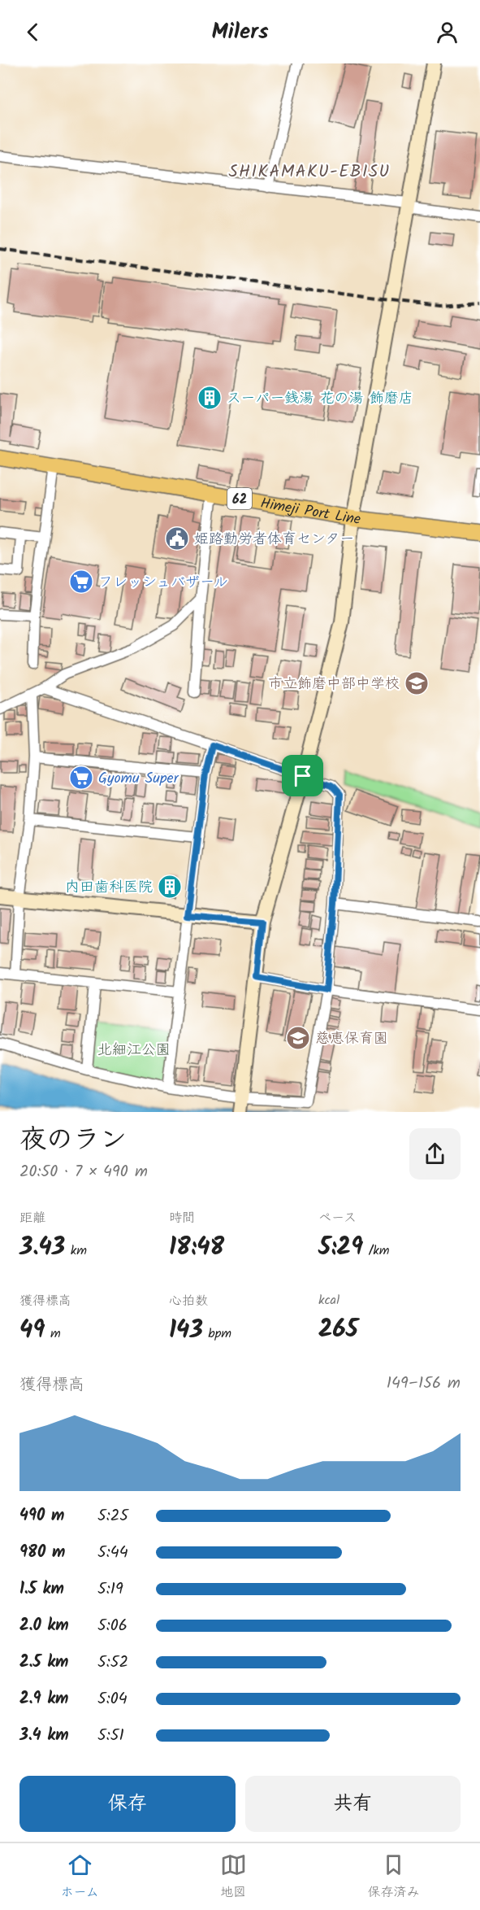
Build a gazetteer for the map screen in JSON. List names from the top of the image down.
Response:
{
  "streets": {
    "main road": ["62", "Himeji Port Line"]
  },
  "districts": ["SHIKAMAKU-EBISU"],
  "parks": ["北細江公園"],
  "places": {
    "building": ["スーパー銭湯 花の湯 飾磨店", "内田歯科医院"],
    "public building": ["姫路勤労者体育センター"],
    "supermarket": ["フレッシュバザール", "Gyomu Super"],
    "school or university": ["市立飾磨中部中学校", "慈恵保育園"]
  },
  "page": {
    "header": "Milers",
    "heading": ["夜のラン", "20:50 · 7 × 490 m"],
    "stats": [
      ["距離", "3.43 km"],
      ["時間", "18:48"],
      ["ペース", "5:29 /km"],
      ["獲得標高", "49 m"],
      ["心拍数", "143 bpm"],
      ["kcal", "265"]
    ],
    "chart": ["獲得標高", "149–156 m"],
    "list": [
      {
        "name": "490 m",
        "note": "5:25"
      },
      {
        "name": "980 m",
        "note": "5:44"
      },
      {
        "name": "1.5 km",
        "note": "5:19"
      },
      {
        "name": "2.0 km",
        "note": "5:06"
      },
      {
        "name": "2.5 km",
        "note": "5:52"
      },
      {
        "name": "2.9 km",
        "note": "5:04"
      },
      {
        "name": "3.4 km",
        "note": "5:51"
      }
    ],
    "buttons": ["保存", "共有"],
    "tabs": ["ホーム", "地図", "保存済み"]
  }
}
